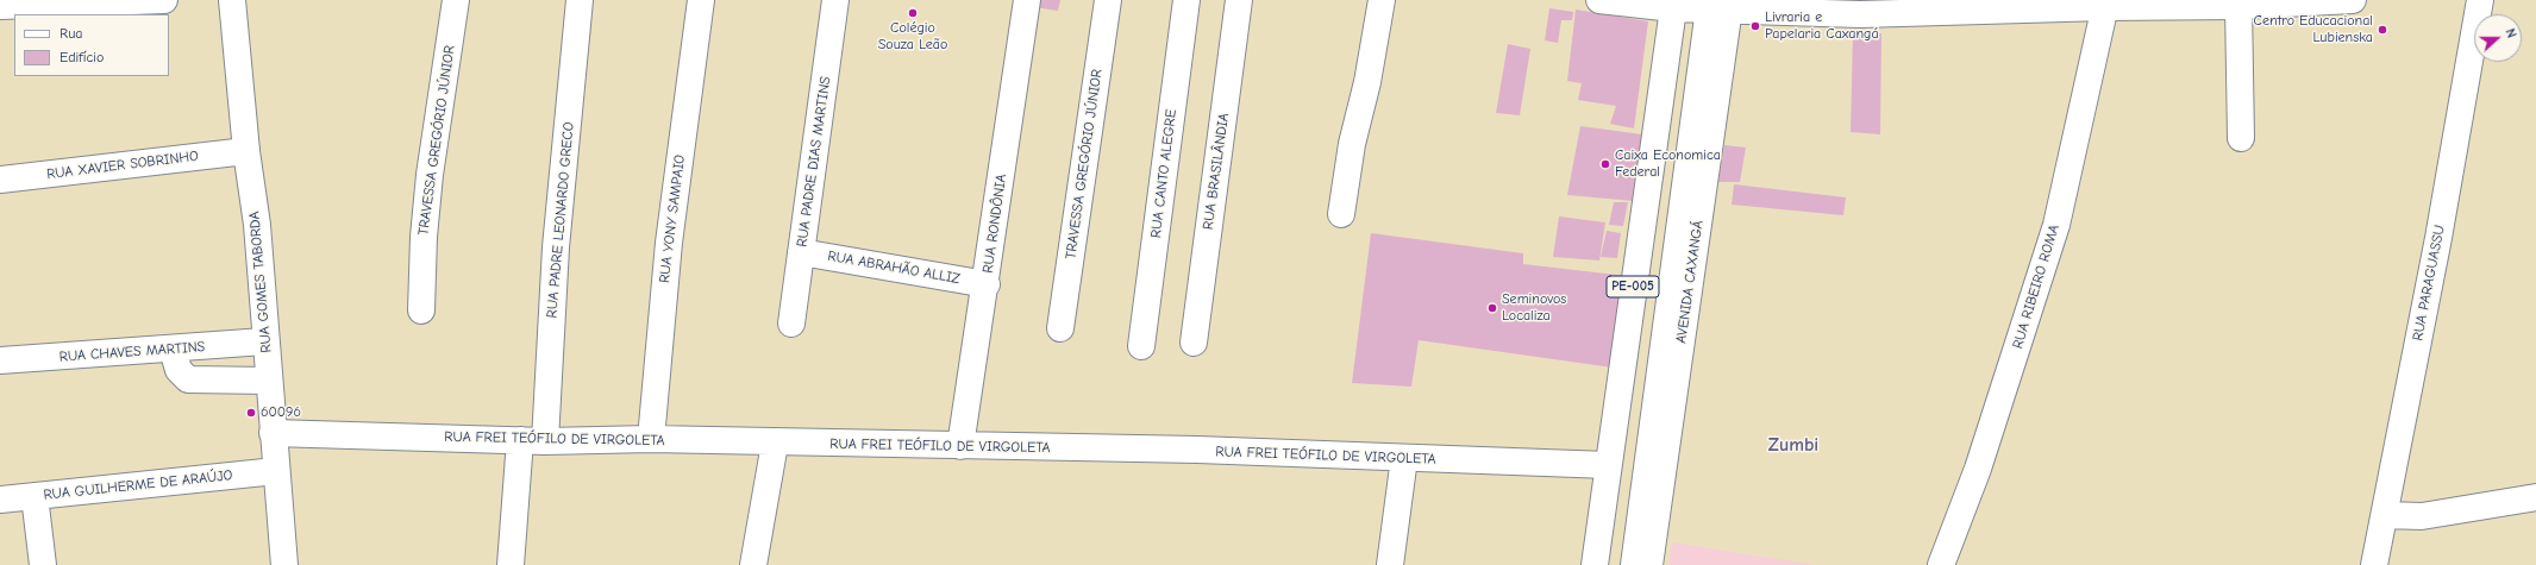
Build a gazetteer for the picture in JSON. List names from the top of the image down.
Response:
{
  "streets": {
    "street": [
      "TRAVESSA GREGÓRIO JÚNIOR",
      "RUA PADRE DIAS MARTINS",
      "RUA XAVIER SOBRINHO",
      "RUA BRASILÂNDIA",
      "RUA CANTO ALEGRE",
      "RUA YONY SAMPAIO",
      "RUA PADRE LEONARDO GRECO",
      "RUA RONDÔNIA",
      "RUA ABRAHÃO ALLIZ",
      "RUA GOMES TABORDA",
      "AVENIDA CAXANGÁ",
      "RUA PARAGUASSU",
      "PE-005",
      "RUA RIBEIRO ROMA",
      "RUA CHAVES MARTINS",
      "RUA FREI TEÓFILO DE VIRGOLETA",
      "RUA GUILHERME DE ARAÚJO"
    ]
  },
  "crossings": [
    ["RUA PADRE DIAS MARTINS", "RUA ABRAHÃO ALLIZ"],
    ["RUA XAVIER SOBRINHO", "RUA GOMES TABORDA"],
    ["RUA YONY SAMPAIO", "RUA FREI TEÓFILO DE VIRGOLETA"],
    ["RUA PADRE LEONARDO GRECO", "RUA FREI TEÓFILO DE VIRGOLETA"],
    ["RUA RONDÔNIA", "RUA ABRAHÃO ALLIZ"],
    ["RUA RONDÔNIA", "RUA FREI TEÓFILO DE VIRGOLETA"],
    ["RUA GOMES TABORDA", "RUA CHAVES MARTINS"],
    ["RUA GOMES TABORDA", "RUA FREI TEÓFILO DE VIRGOLETA"],
    ["RUA GOMES TABORDA", "RUA GUILHERME DE ARAÚJO"],
    ["PE-005", "RUA FREI TEÓFILO DE VIRGOLETA"]
  ],
  "districts": ["Zumbi"],
  "places": [
    "Colégio Souza Leão",
    "Livraria e Papelaria Caxangá",
    "Centro Educacional Lubienska",
    "Caixa Economica Federal",
    "Seminovos Localiza",
    "60096"
  ],
  "legend": ["Rua", "Edifício"],
  "north": "right"
}
